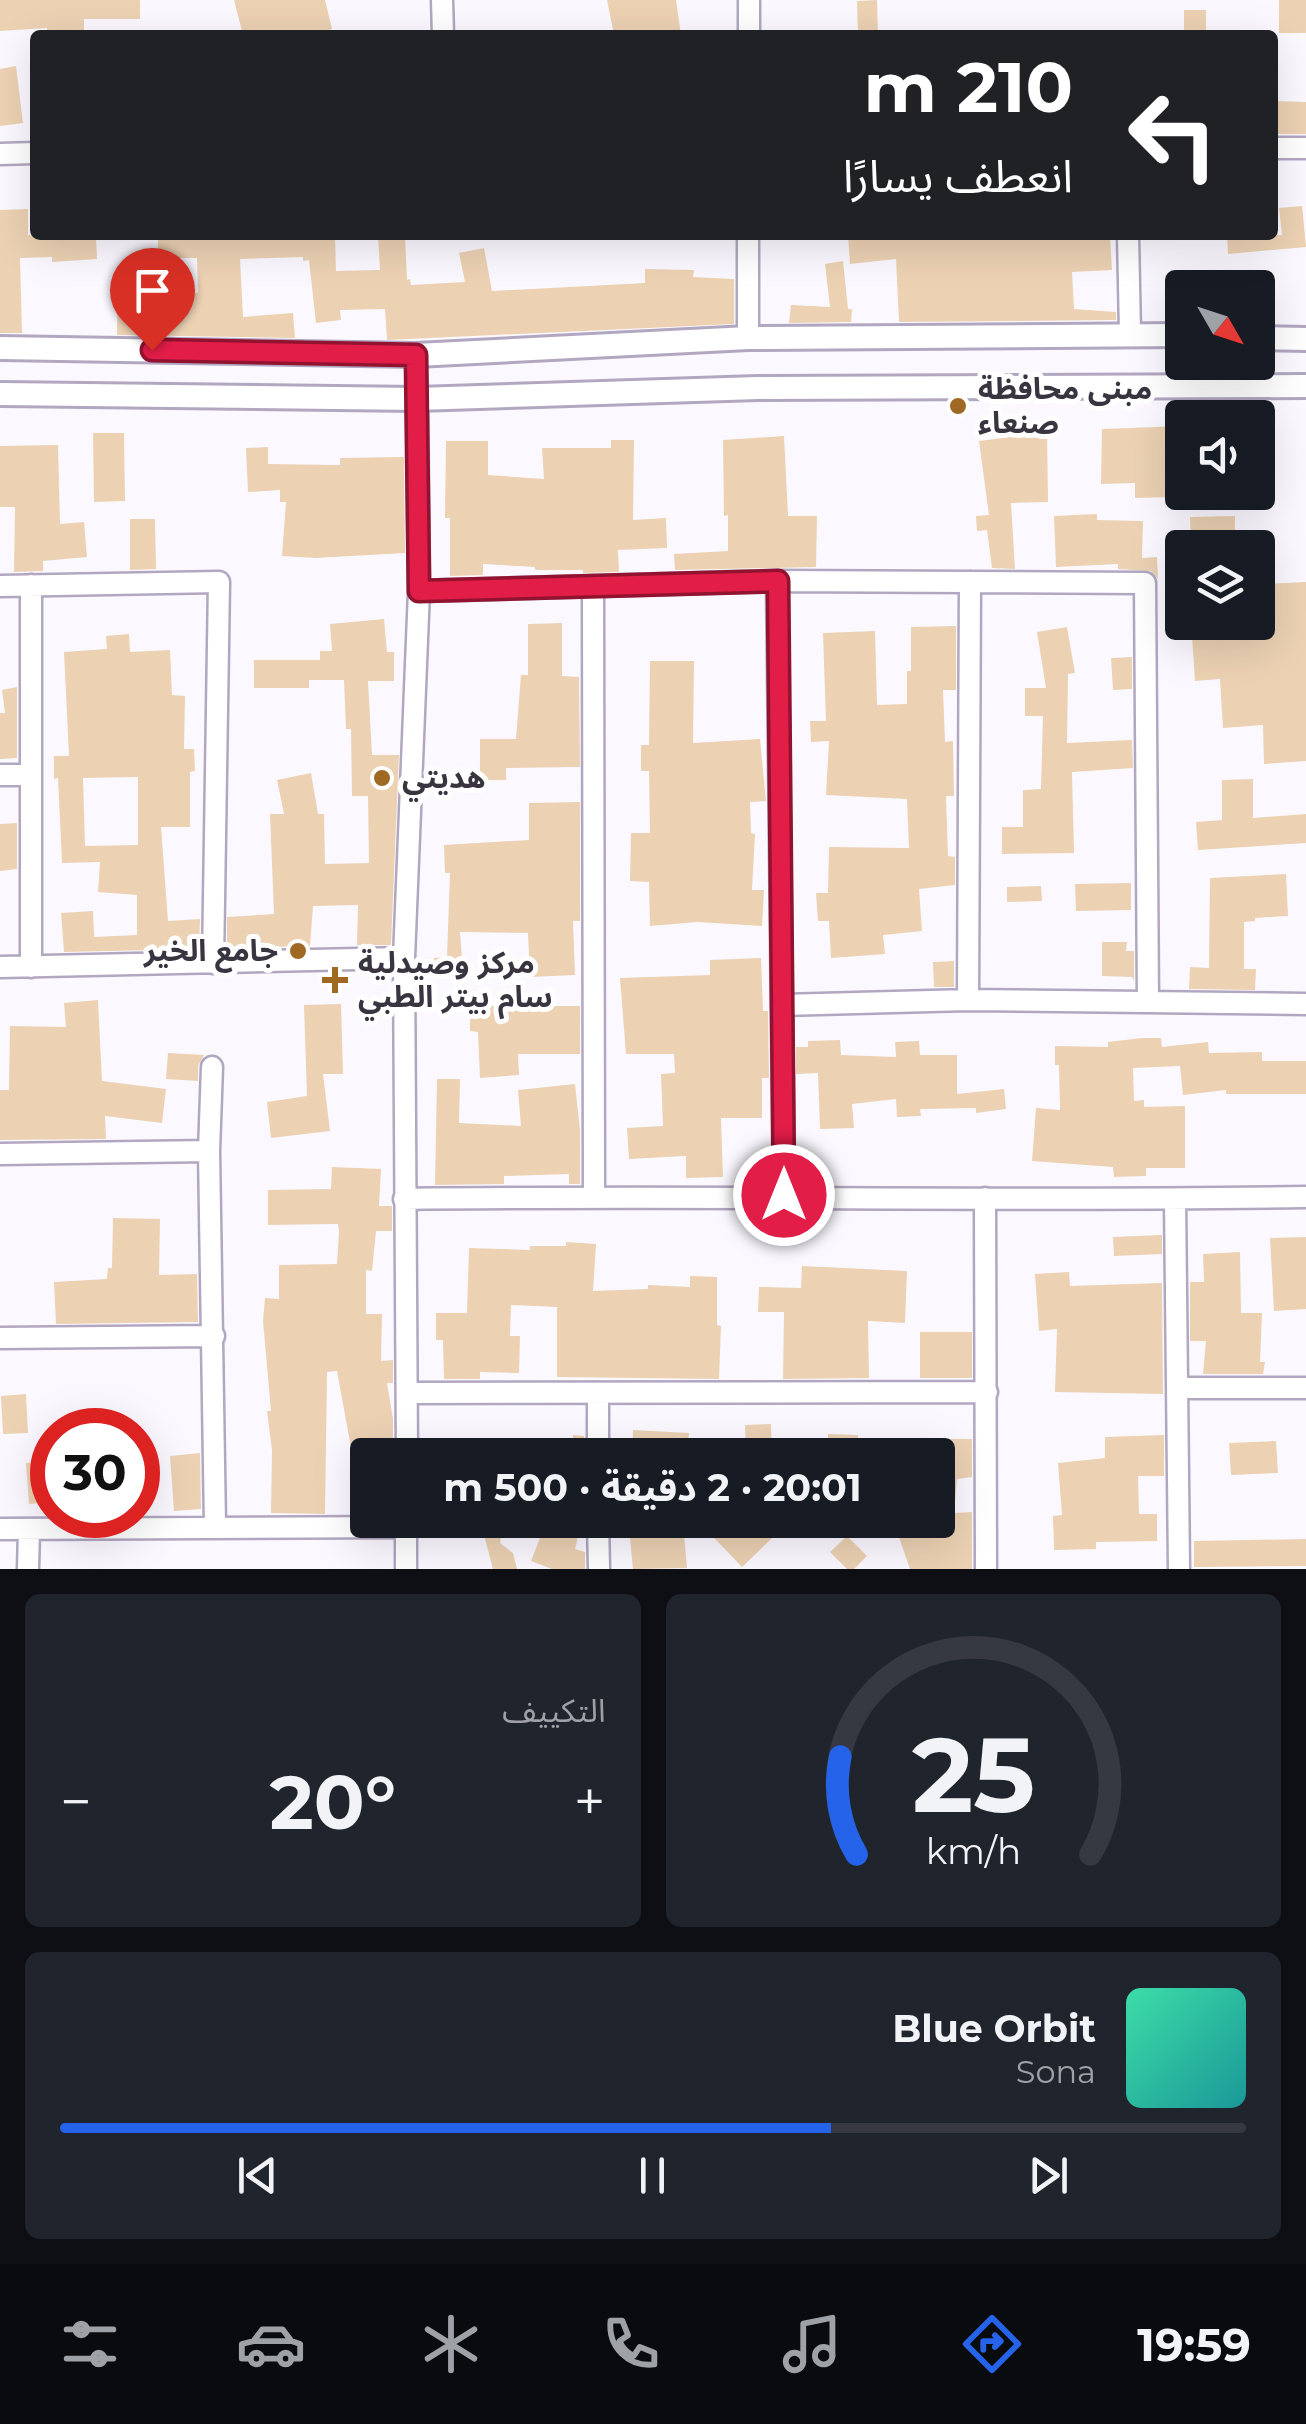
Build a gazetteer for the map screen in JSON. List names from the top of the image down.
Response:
{
  "places": {
    "other": ["مبنى محافظة صنعاء", "هديتي", "جامع الخير"],
    "health": ["مركز وصيدلية سام بيتر الطبي"]
  },
  "north": "bottom right",
  "page": {
    "turn": ["210 m", "انعطف يسارًا"],
    "limit": "30",
    "trip": "20:01 · 2 دقيقة · 500 m",
    "tile": "التكييف",
    "heat": ["−", "20°", "+"],
    "song": ["Blue Orbit", "Sona"],
    "tabs": "19:59",
    "gauge": ["25", "km/h"]
  }
}
